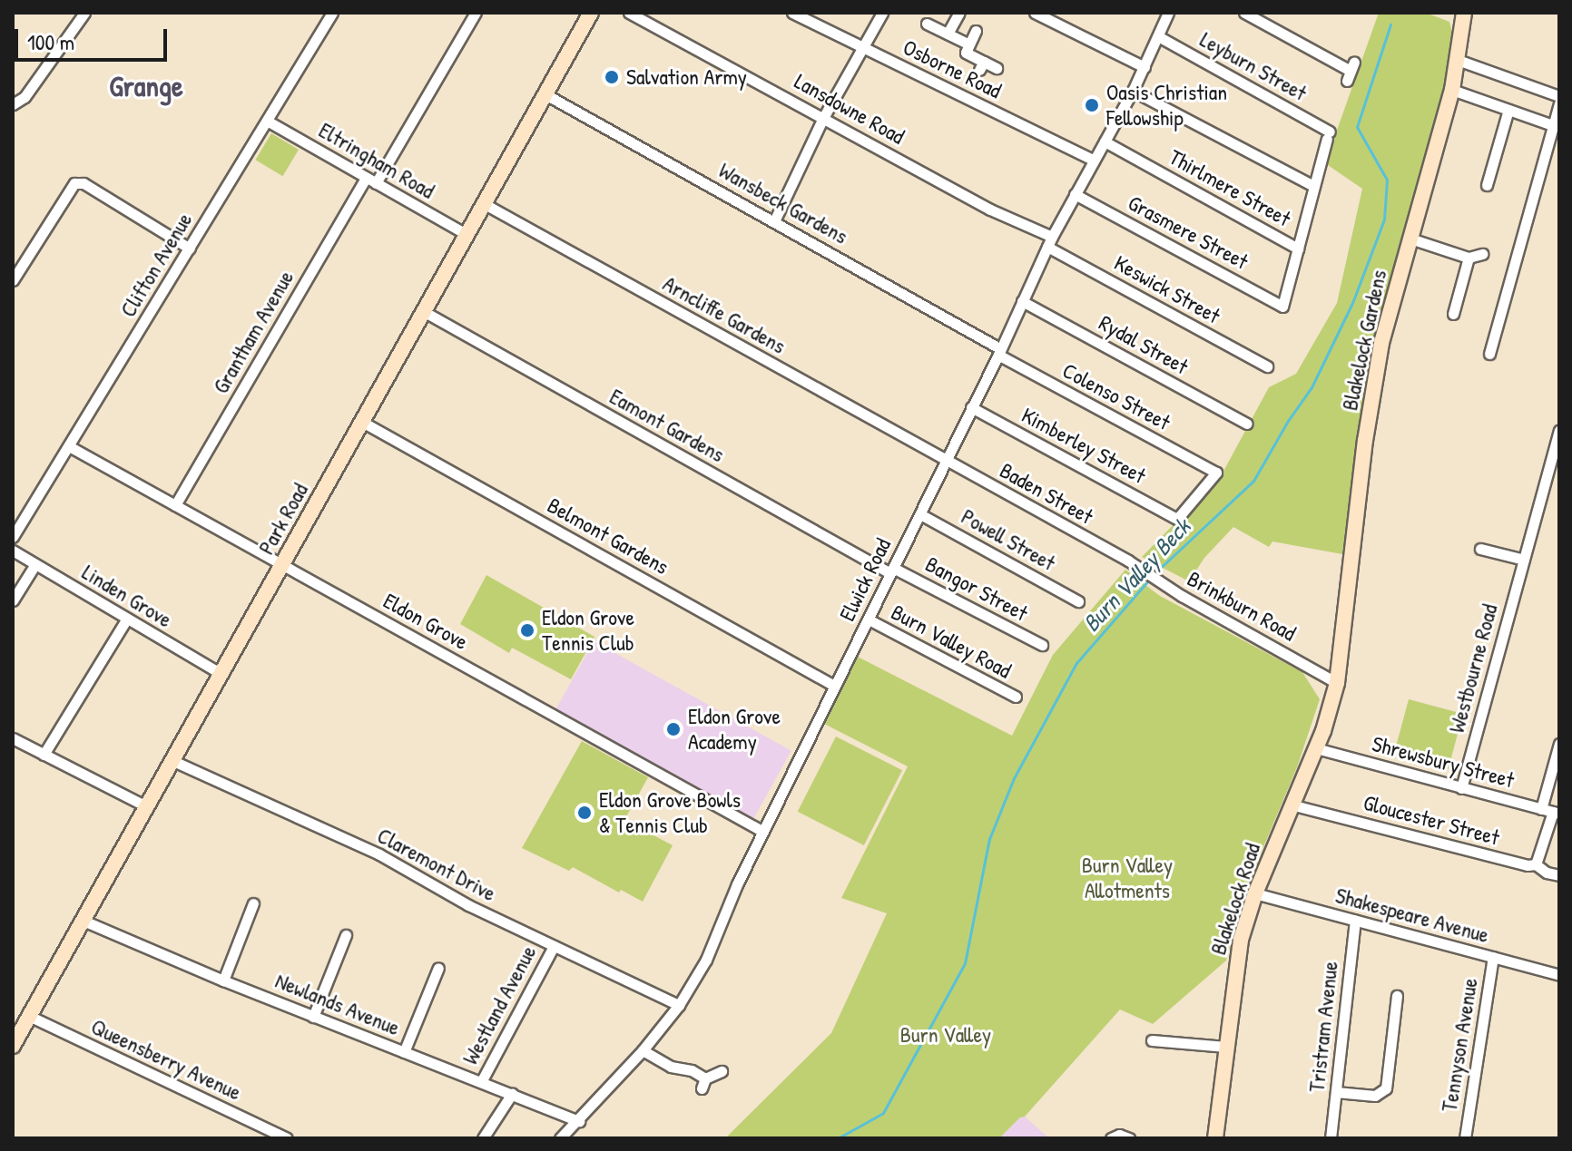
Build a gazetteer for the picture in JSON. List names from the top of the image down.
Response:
{
  "streets": {
    "street": [
      "Leyburn Street",
      "Osborne Road",
      "Lansdowne Road",
      "Eltringham Road",
      "Thirlmere Street",
      "Wansbeck Gardens",
      "Grasmere Street",
      "Clifton Avenue",
      "Keswick Street",
      "Arncliffe Gardens",
      "Grantham Avenue",
      "Blakelock Gardens",
      "Rydal Street",
      "Colenso Street",
      "Eamont Gardens",
      "Kimberley Street",
      "Baden Street",
      "Park Road",
      "Belmont Gardens",
      "Powell Street",
      "Elwick Road",
      "Bangor Street",
      "Linden Grove",
      "Brinkburn Road",
      "Eldon Grove",
      "Burn Valley Road",
      "Westbourne Road",
      "Shrewsbury Street",
      "Gloucester Street",
      "Claremont Drive",
      "Blakelock Road",
      "Shakespeare Avenue",
      "Newlands Avenue",
      "Westland Avenue",
      "Tristram Avenue",
      "Tennyson Avenue",
      "Queensberry Avenue"
    ]
  },
  "crossings": [
    ["Leyburn Street", "Elwick Road"],
    ["Osborne Road", "Elwick Road"],
    ["Lansdowne Road", "Keswick Street"],
    ["Lansdowne Road", "Elwick Road"],
    ["Eltringham Road", "Clifton Avenue"],
    ["Eltringham Road", "Grantham Avenue"],
    ["Eltringham Road", "Park Road"],
    ["Thirlmere Street", "Grasmere Street"],
    ["Thirlmere Street", "Elwick Road"],
    ["Wansbeck Gardens", "Colenso Street"],
    ["Wansbeck Gardens", "Park Road"],
    ["Wansbeck Gardens", "Elwick Road"],
    ["Grasmere Street", "Elwick Road"],
    ["Clifton Avenue", "Eldon Grove"],
    ["Keswick Street", "Elwick Road"],
    ["Arncliffe Gardens", "Baden Street"],
    ["Arncliffe Gardens", "Park Road"],
    ["Arncliffe Gardens", "Elwick Road"],
    ["Grantham Avenue", "Eldon Grove"],
    ["Blakelock Gardens", "Brinkburn Road"],
    ["Blakelock Gardens", "Blakelock Road"],
    ["Rydal Street", "Elwick Road"],
    ["Colenso Street", "Kimberley Street"],
    ["Colenso Street", "Elwick Road"],
    ["Eamont Gardens", "Park Road"],
    ["Eamont Gardens", "Elwick Road"],
    ["Eamont Gardens", "Bangor Street"],
    ["Kimberley Street", "Elwick Road"],
    ["Baden Street", "Elwick Road"],
    ["Baden Street", "Brinkburn Road"],
    ["Park Road", "Belmont Gardens"],
    ["Park Road", "Linden Grove"],
    ["Park Road", "Eldon Grove"],
    ["Park Road", "Claremont Drive"],
    ["Park Road", "Newlands Avenue"],
    ["Park Road", "Queensberry Avenue"],
    ["Belmont Gardens", "Elwick Road"],
    ["Powell Street", "Elwick Road"],
    ["Elwick Road", "Bangor Street"],
    ["Elwick Road", "Eldon Grove"],
    ["Elwick Road", "Burn Valley Road"],
    ["Elwick Road", "Claremont Drive"],
    ["Elwick Road", "Newlands Avenue"],
    ["Brinkburn Road", "Blakelock Road"],
    ["Westbourne Road", "Shrewsbury Street"],
    ["Shrewsbury Street", "Blakelock Road"],
    ["Gloucester Street", "Blakelock Road"],
    ["Claremont Drive", "Westland Avenue"],
    ["Blakelock Road", "Shakespeare Avenue"],
    ["Shakespeare Avenue", "Tristram Avenue"],
    ["Shakespeare Avenue", "Tennyson Avenue"],
    ["Newlands Avenue", "Westland Avenue"]
  ],
  "districts": ["Grange"],
  "water": ["Burn Valley Beck"],
  "parks": ["Burn Valley Allotments", "Burn Valley"],
  "places": [
    "Salvation Army",
    "Oasis Christian Fellowship",
    "Eldon Grove Tennis Club",
    "Eldon Grove Academy",
    "Eldon Grove Bowls & Tennis Club"
  ],
  "scale_bar": "100 m"
}
